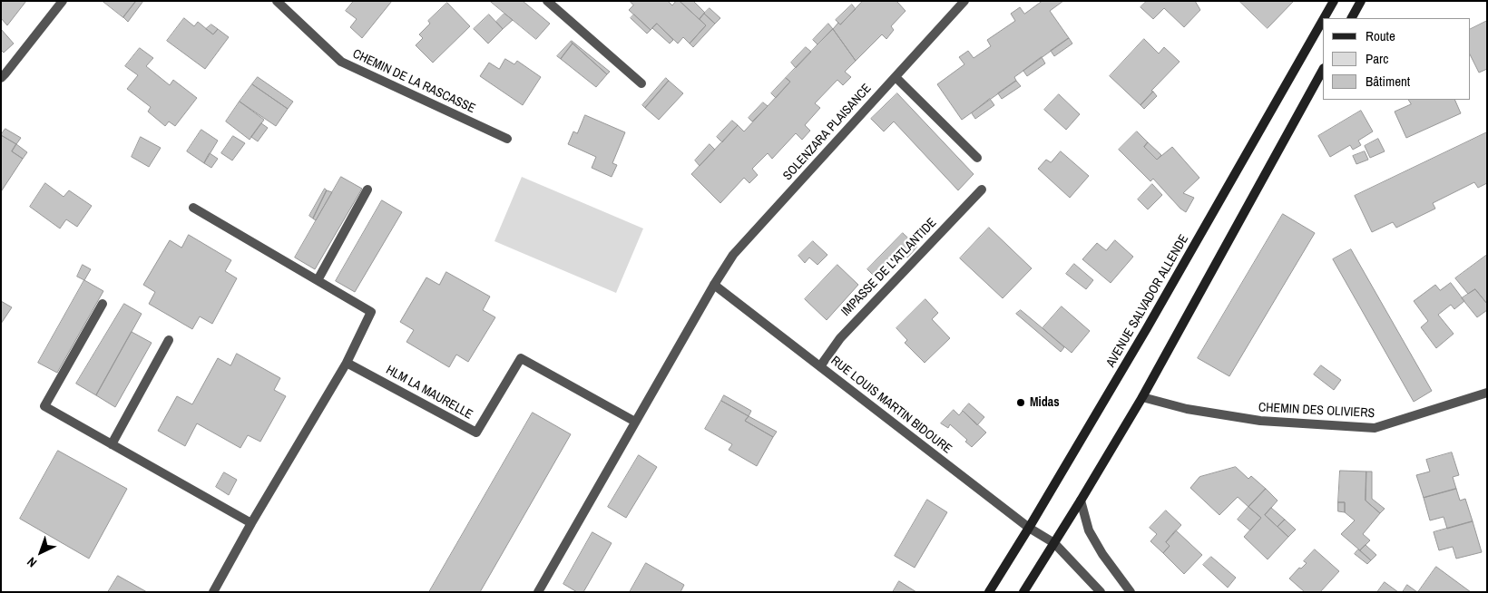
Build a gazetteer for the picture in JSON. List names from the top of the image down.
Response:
{
  "streets": {
    "main road": ["AVENUE SALVADOR ALLENDE"],
    "street": [
      "CHEMIN DE LA RASCASSE",
      "SOLENZARA PLAISANCE",
      "IMPASSE DE L'ATLANTIDE",
      "HLM LA MAURELLE",
      "RUE LOUIS MARTIN BIDOURE",
      "CHEMIN DES OLIVIERS"
    ]
  },
  "crossings": [
    ["SOLENZARA PLAISANCE", "RUE LOUIS MARTIN BIDOURE"],
    ["IMPASSE DE L'ATLANTIDE", "RUE LOUIS MARTIN BIDOURE"],
    ["AVENUE SALVADOR ALLENDE", "RUE LOUIS MARTIN BIDOURE"]
  ],
  "places": ["Midas"],
  "legend": ["Route", "Parc", "Bâtiment"],
  "north": "bottom left"
}
